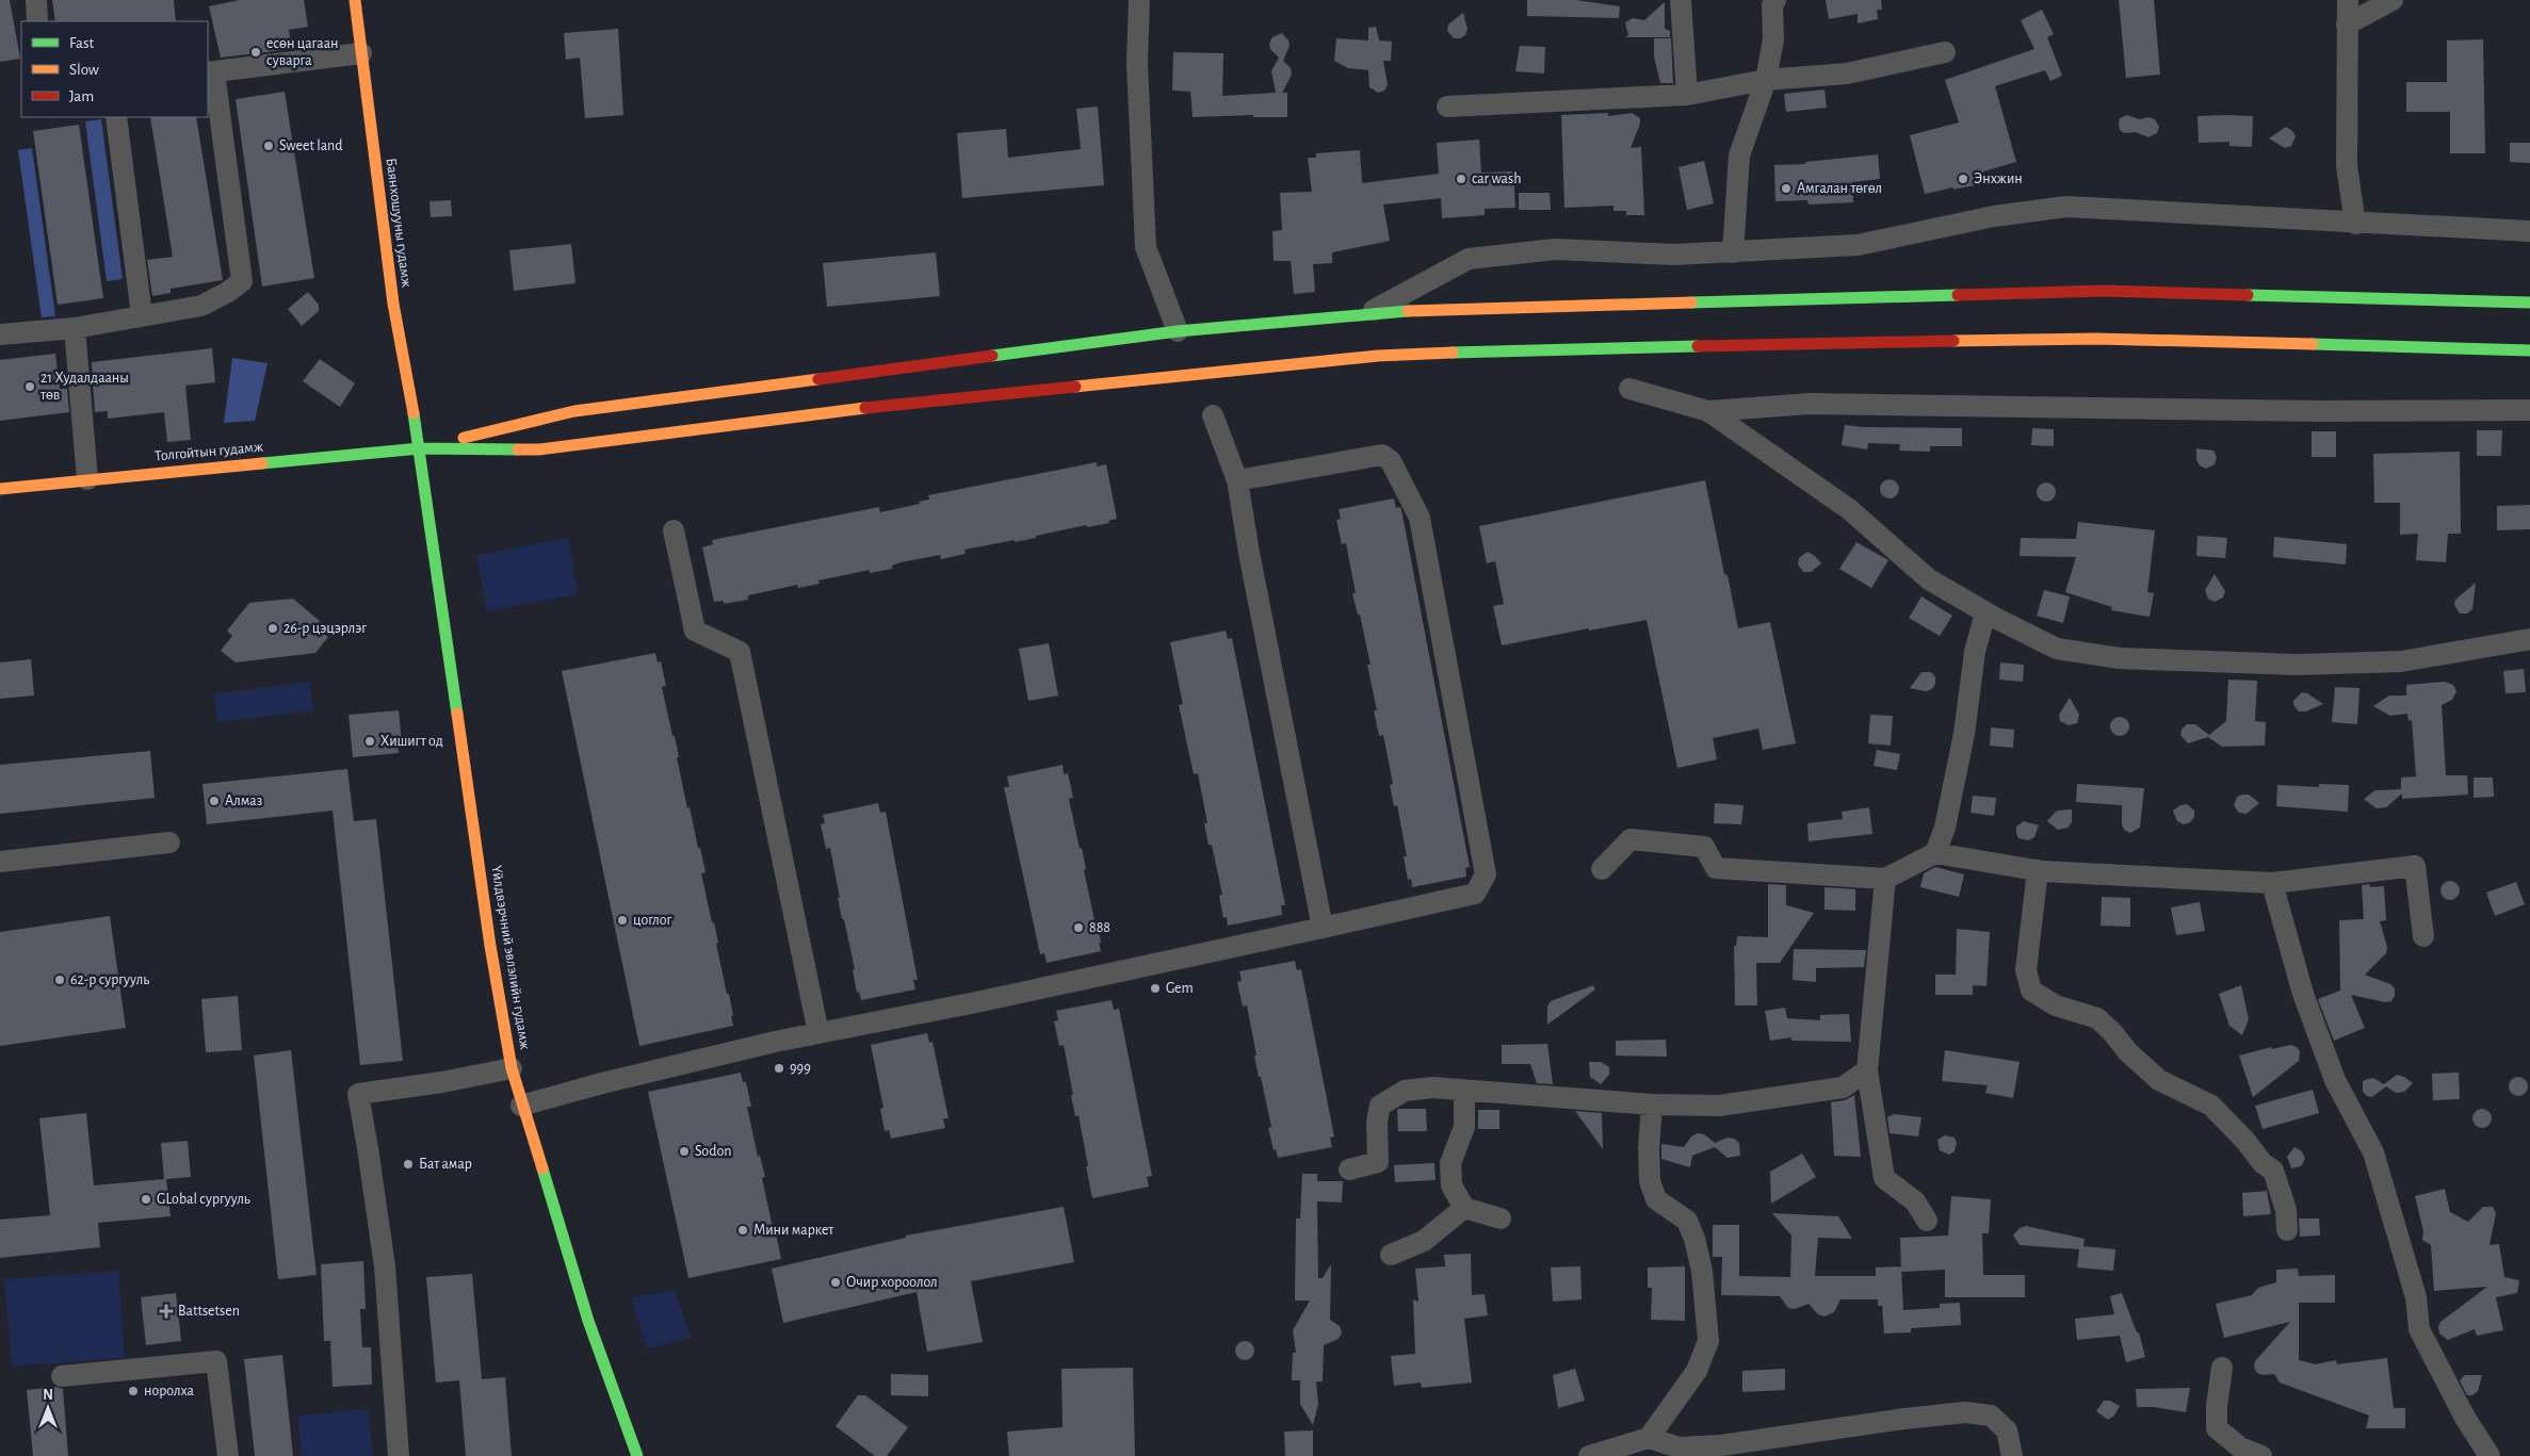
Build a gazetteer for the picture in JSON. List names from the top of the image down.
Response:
{
  "streets": {
    "main road": ["Баянхошууны гудамж", "Толгойтын гудамж", "Үйлдвэрчний эвлэлийн гудамж"]
  },
  "crossings": [
    ["Баянхошууны гудамж", "Толгойтын гудамж"],
    ["Баянхошууны гудамж", "Үйлдвэрчний эвлэлийн гудамж"],
    ["Толгойтын гудамж", "Үйлдвэрчний эвлэлийн гудамж"]
  ],
  "places": {
    "other": [
      "есөн цагаан суварга",
      "Sweet land",
      "car wash",
      "Энхжин",
      "Амгалан төгөл",
      "21 Худалдааны төв",
      "26-р цэцэрлэг",
      "Хишигт од",
      "Алмаз",
      "цоглог",
      "888",
      "62-р сургууль",
      "Gem",
      "999",
      "Sodon",
      "Бат амар",
      "GLobal сургууль",
      "Мини маркет",
      "Очир хороолол",
      "норолха"
    ],
    "health": ["Battsetsen"]
  },
  "legend": ["Fast", "Slow", "Jam"],
  "north": "top"
}
